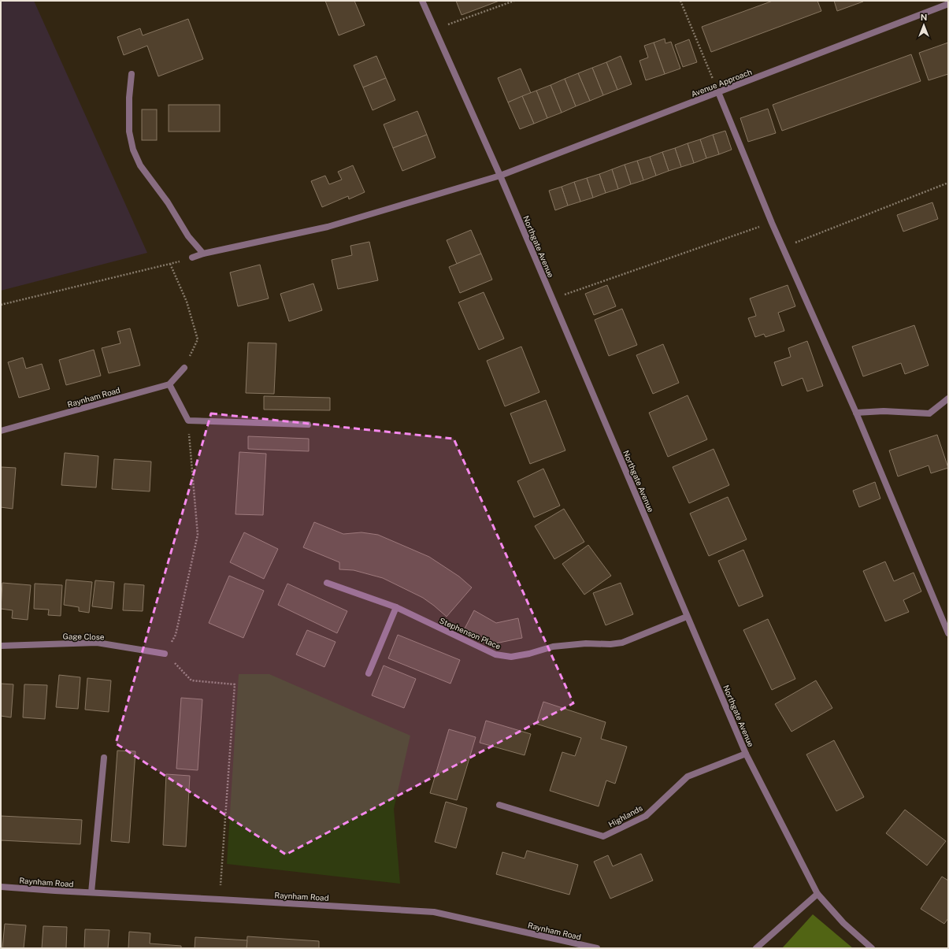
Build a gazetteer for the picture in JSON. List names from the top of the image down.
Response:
{
  "streets": {
    "street": [
      "Avenue Approach",
      "Northgate Avenue",
      "Raynham Road",
      "Stephenson Place",
      "Gage Close",
      "Highlands"
    ]
  },
  "crossings": [
    ["Avenue Approach", "Northgate Avenue"],
    ["Northgate Avenue", "Stephenson Place"],
    ["Northgate Avenue", "Highlands"]
  ],
  "north": "top"
}
